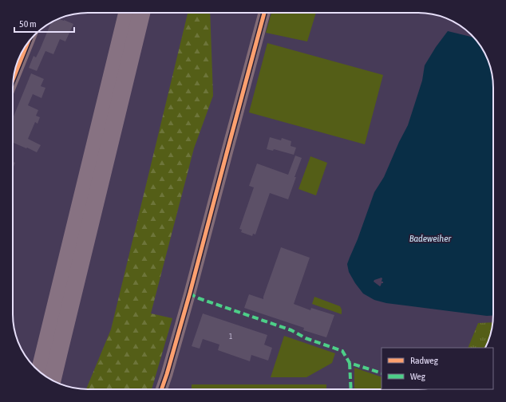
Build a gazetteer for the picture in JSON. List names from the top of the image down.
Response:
{
  "water": ["Badeweiher"],
  "house_numbers": ["1"],
  "legend": ["Radweg", "Weg"],
  "scale_bar": "50 m"
}
